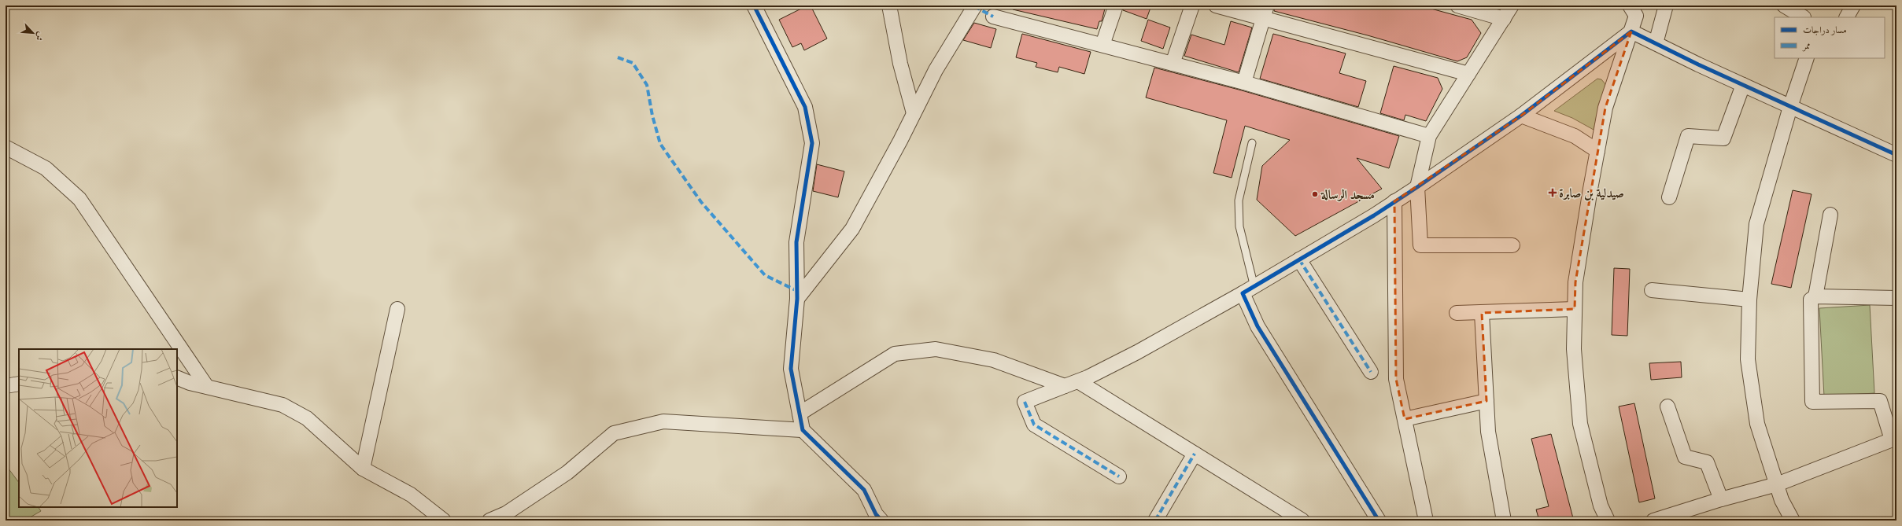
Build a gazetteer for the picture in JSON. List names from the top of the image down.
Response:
{
  "places": {
    "health": ["صيدلية بن صابرة"],
    "other": ["مسجد الرسالة"]
  },
  "legend": ["مسار دراجات", "ممر"],
  "north": "bottom right"
}
